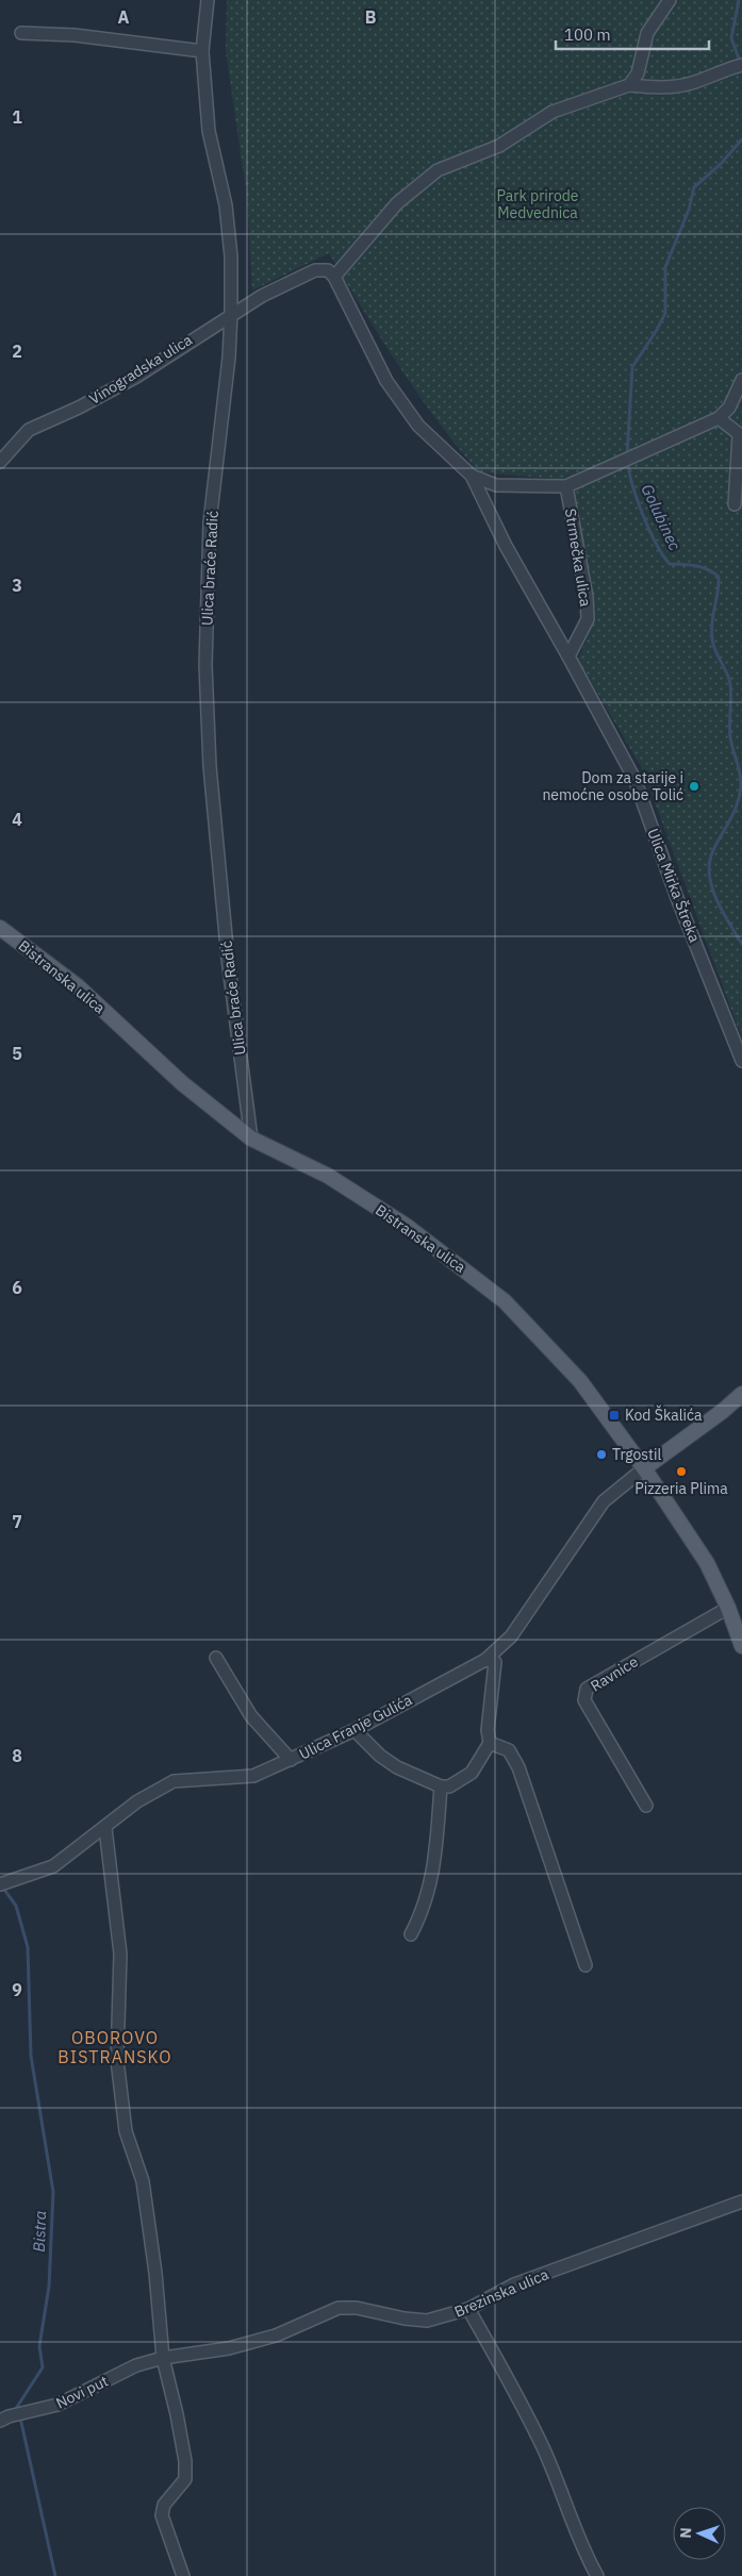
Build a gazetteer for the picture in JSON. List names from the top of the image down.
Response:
{
  "streets": {
    "main road": ["Bistranska ulica"],
    "street": [
      "Vinogradska ulica",
      "Strmečka ulica",
      "Ulica braće Radić",
      "Ulica Mirka Štreka",
      "Ravnice",
      "Ulica Franje Gulića",
      "Brezinska ulica",
      "Novi put"
    ]
  },
  "crossings": [
    ["Vinogradska ulica", "Ulica braće Radić"],
    ["Strmečka ulica", "Ulica Mirka Štreka"],
    ["Ulica braće Radić", "Bistranska ulica"],
    ["Bistranska ulica", "Ravnice"],
    ["Bistranska ulica", "Ulica Franje Gulića"],
    ["Brezinska ulica", "Novi put"]
  ],
  "districts": ["OBOROVO BISTRANSKO"],
  "water": ["Golubinec", "Bistra"],
  "parks": ["Park prirode Medvednica"],
  "places": {
    "other": ["Dom za starije i nemoćne osobe Tolić", "Trgostil", "Pizzeria Plima"],
    "transit": ["Kod Škalića"]
  },
  "scale_bar": "100 m",
  "north": "left",
  "grid": {
    "columns": ["A", "B"],
    "rows": [
      "1",
      "2",
      "3",
      "4",
      "5",
      "6",
      "7",
      "8",
      "9"
    ]
  }
}
